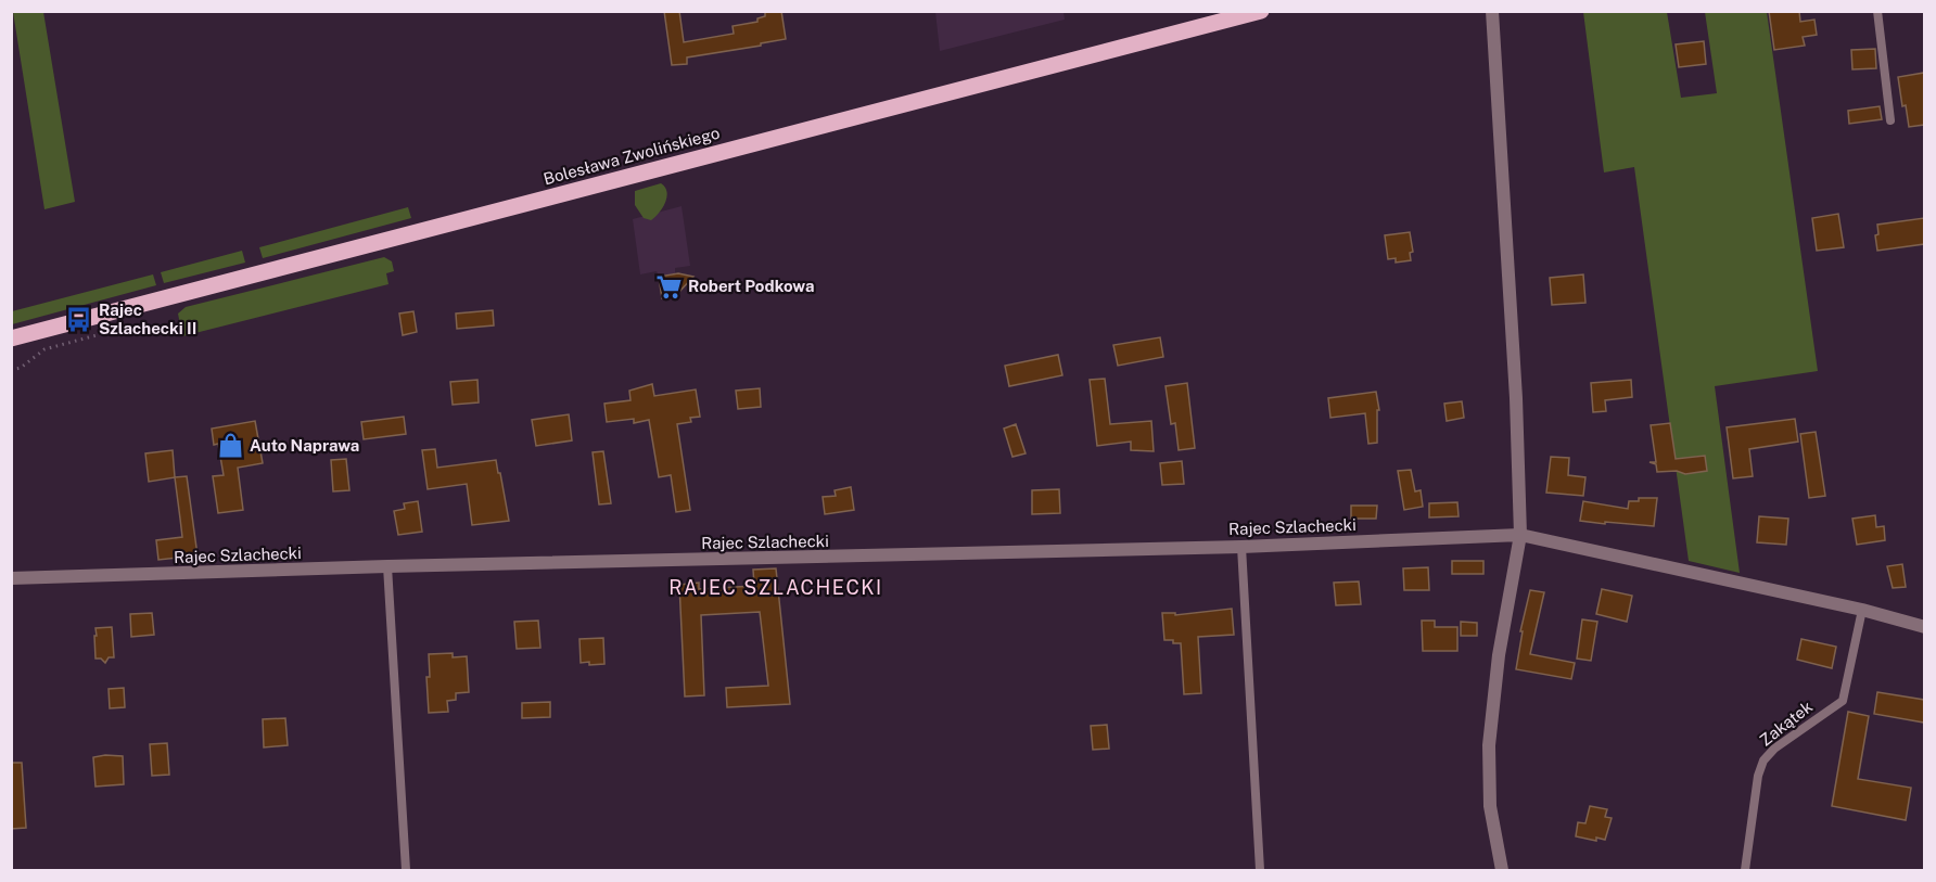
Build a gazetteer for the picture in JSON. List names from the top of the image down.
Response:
{
  "streets": {
    "main road": ["Bolesława Zwolińskiego"],
    "street": ["Rajec Szlachecki"],
    "lane": ["Zakątek"]
  },
  "crossings": [
    ["Rajec Szlachecki", "Zakątek"]
  ],
  "districts": ["RAJEC SZLACHECKI"],
  "places": {
    "supermarket": ["Robert Podkowa"],
    "bus stop": ["Rajec Szlachecki II"],
    "shop": ["Auto Naprawa"]
  }
}
